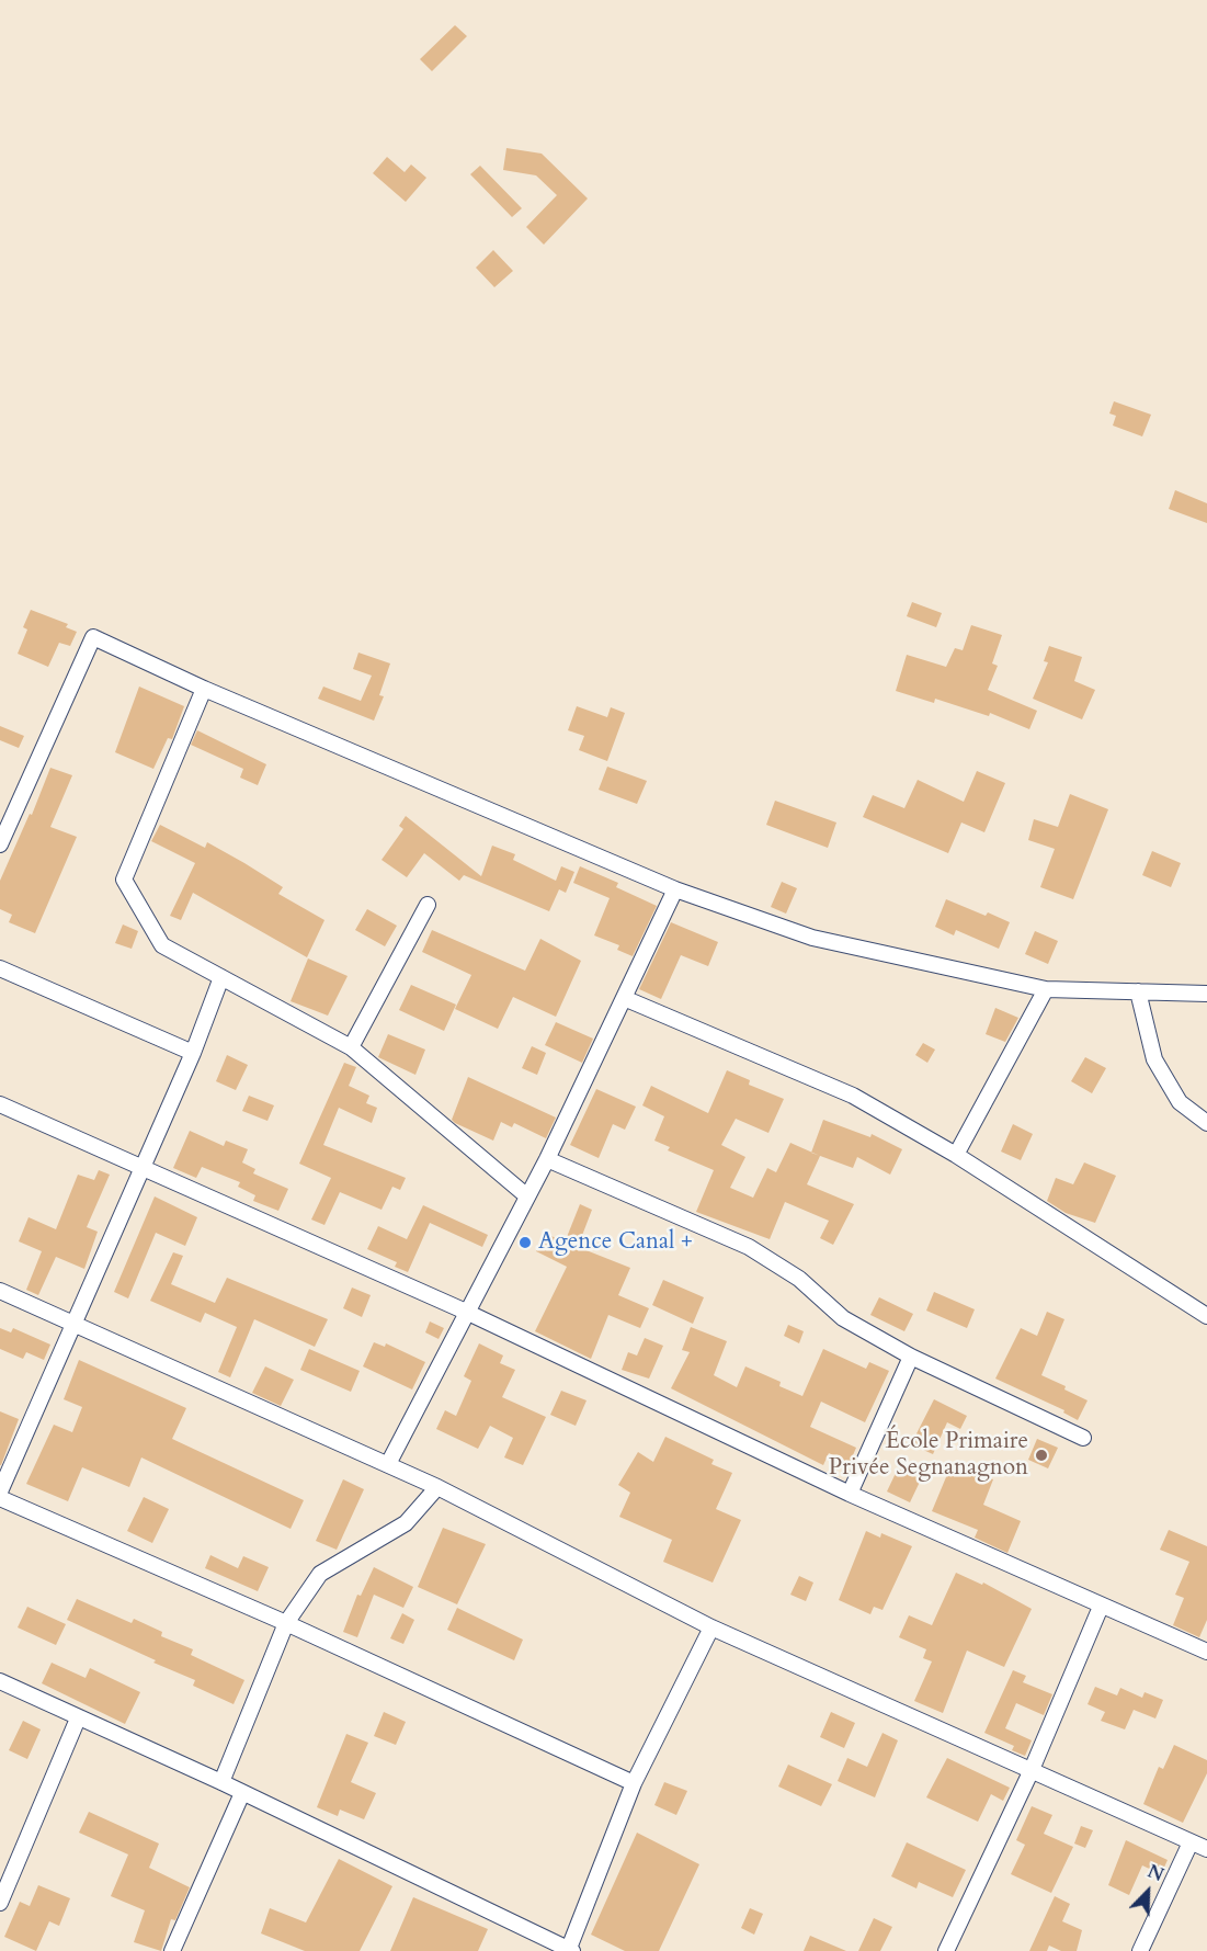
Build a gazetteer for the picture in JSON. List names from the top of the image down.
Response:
{
  "places": ["Agence Canal +", "École Primaire Privée Segnanagnon"],
  "north": "top right"
}
